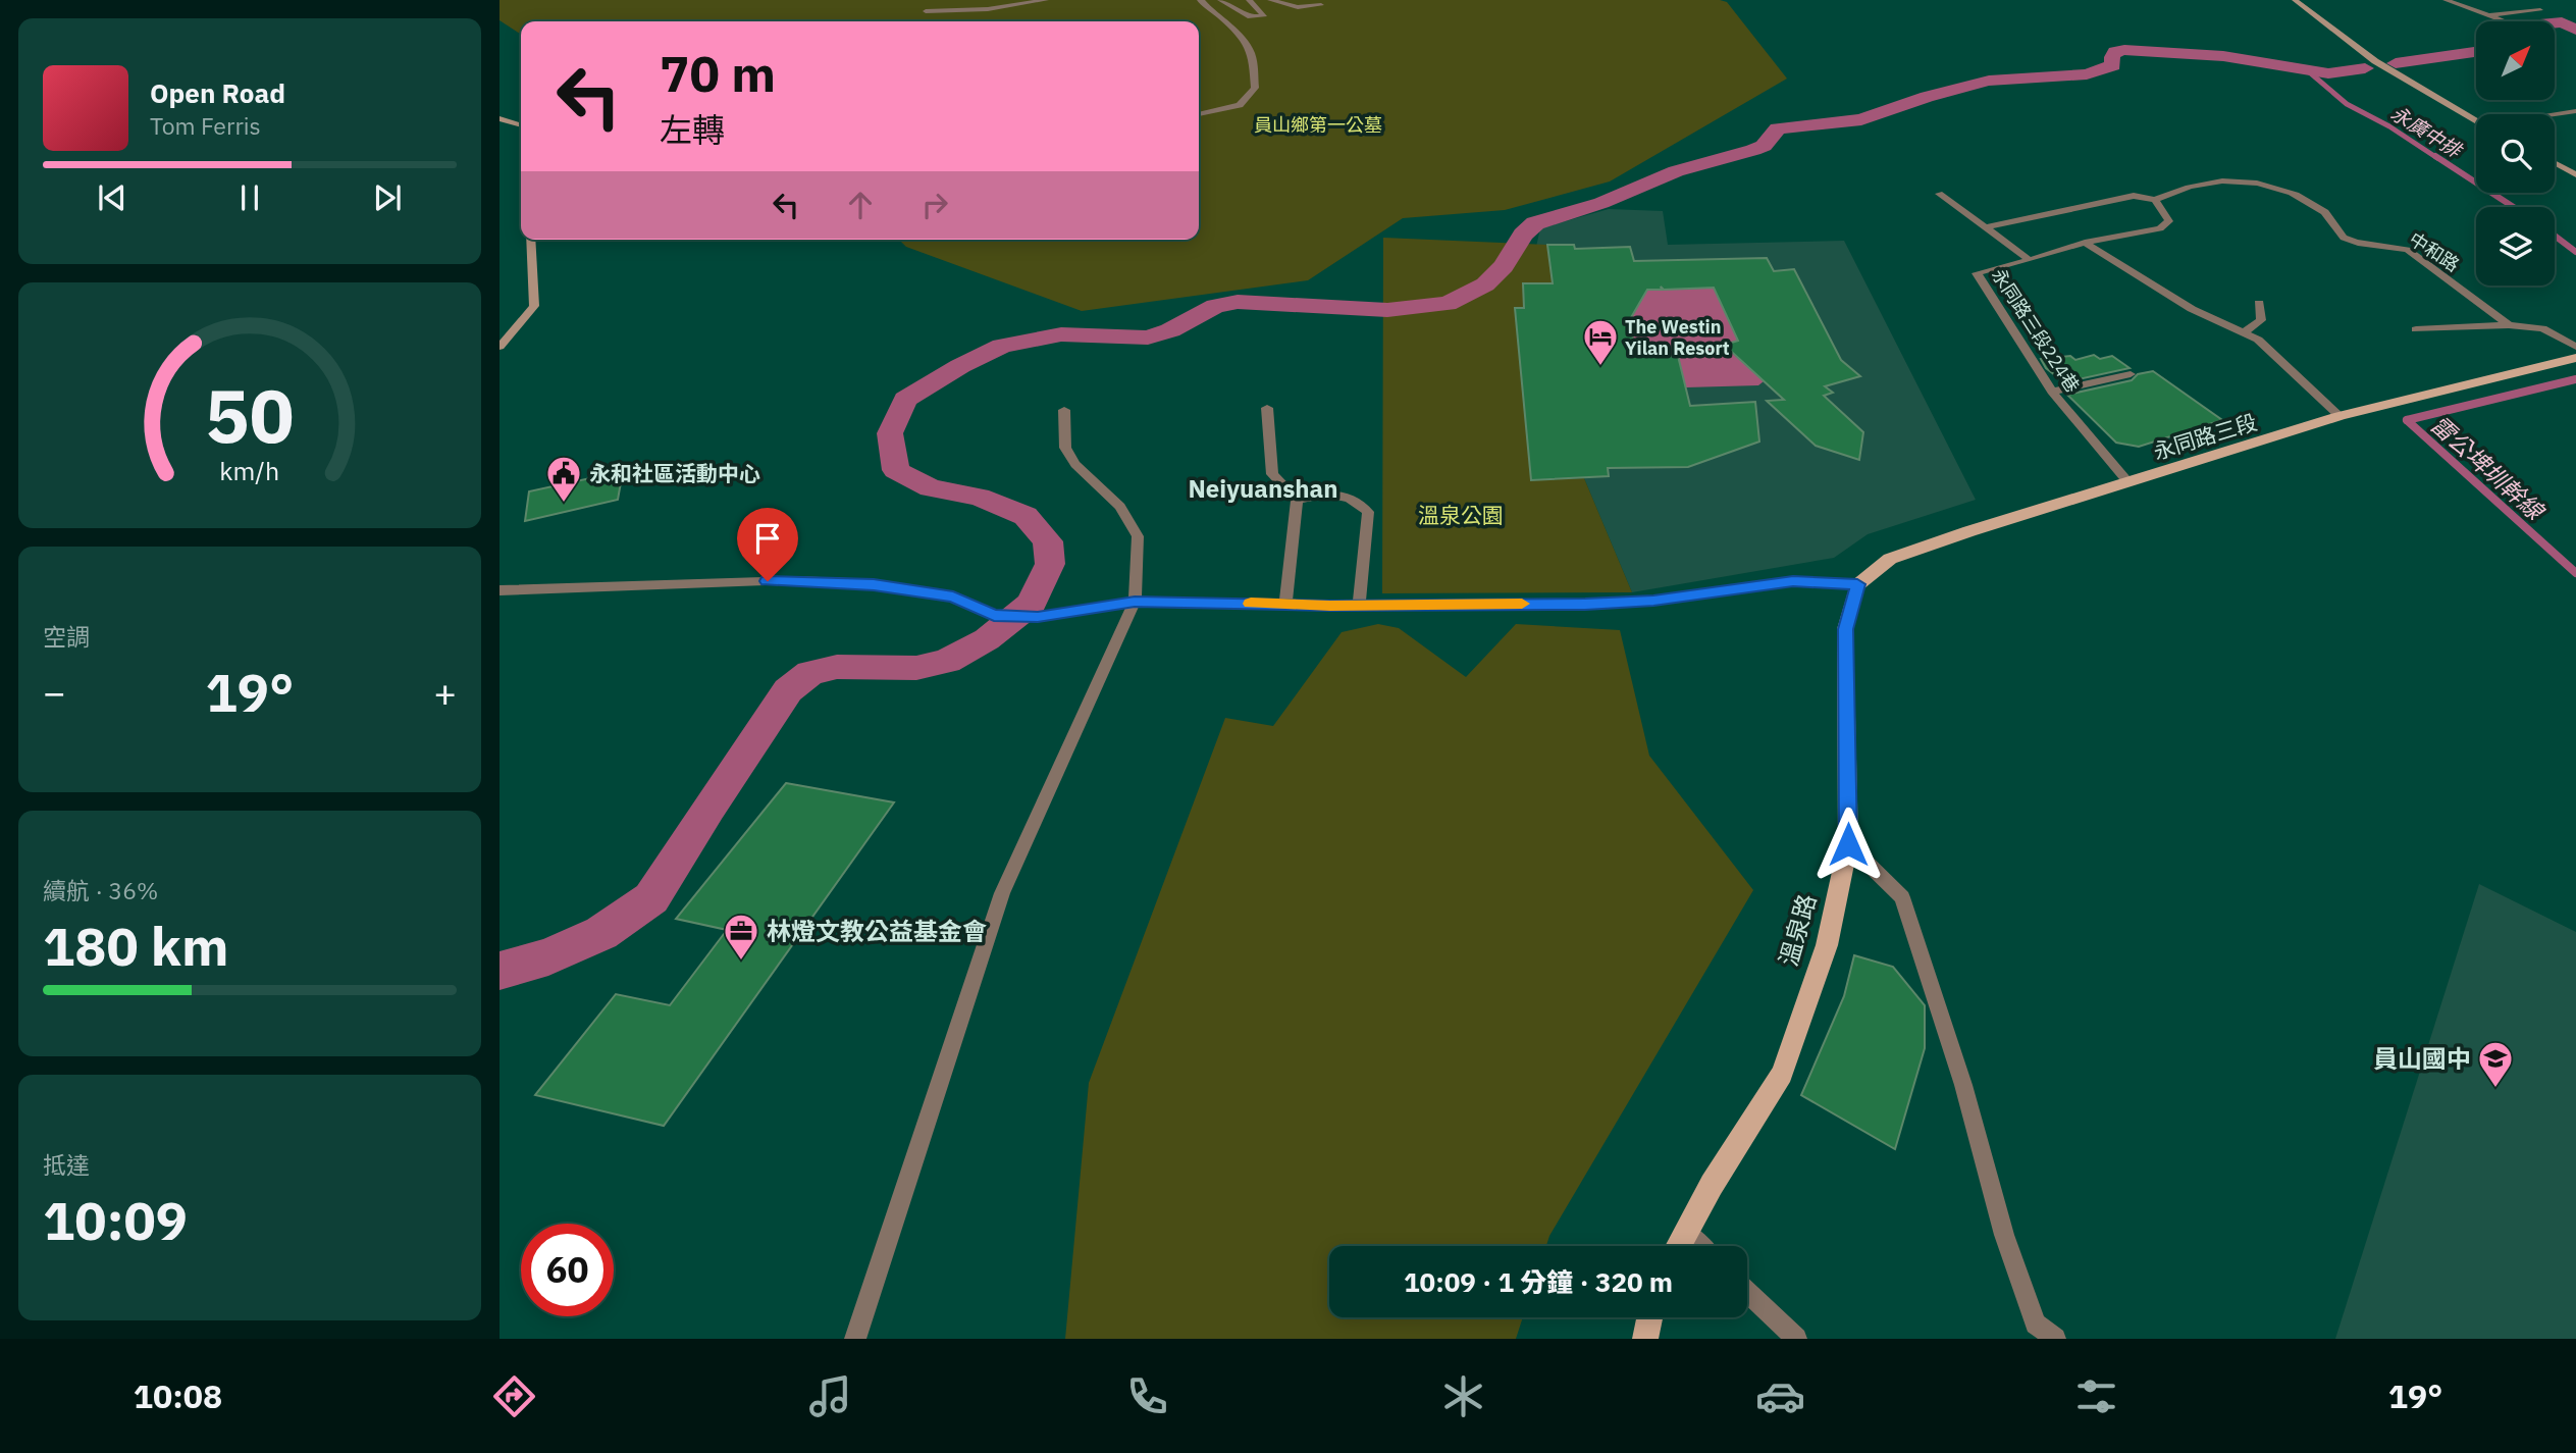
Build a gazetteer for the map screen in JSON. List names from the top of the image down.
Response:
{
  "streets": {
    "main road": ["永同路三段", "溫泉路"],
    "street": ["中和路", "永同路三段224巷"]
  },
  "crossings": [
    ["永同路三段224巷", "永同路三段"],
    ["永同路三段", "溫泉路"]
  ],
  "districts": ["Neiyuanshan"],
  "water": ["永廣中排", "雷公埤圳幹線"],
  "parks": ["員山鄉第一公墓", "溫泉公園"],
  "places": {
    "hotel": ["The Westin Yilan Resort"],
    "public building": ["永和社區活動中心"],
    "office": ["林燈文教公益基金會"],
    "school or university": ["員山國中"]
  },
  "north": "top right",
  "page": {
    "turn": ["70 m", "左轉"],
    "song": ["Open Road", "Tom Ferris"],
    "tile": [
      "空調",
      ["續航 · 36%", "180 km"],
      ["抵達", "10:09"]
    ],
    "heat": ["−", "19°", "+"],
    "limit": "60",
    "trip": "10:09 · 1 分鐘 · 320 m",
    "tabs": ["10:08", "19°"],
    "gauge": ["50", "km/h"]
  }
}
